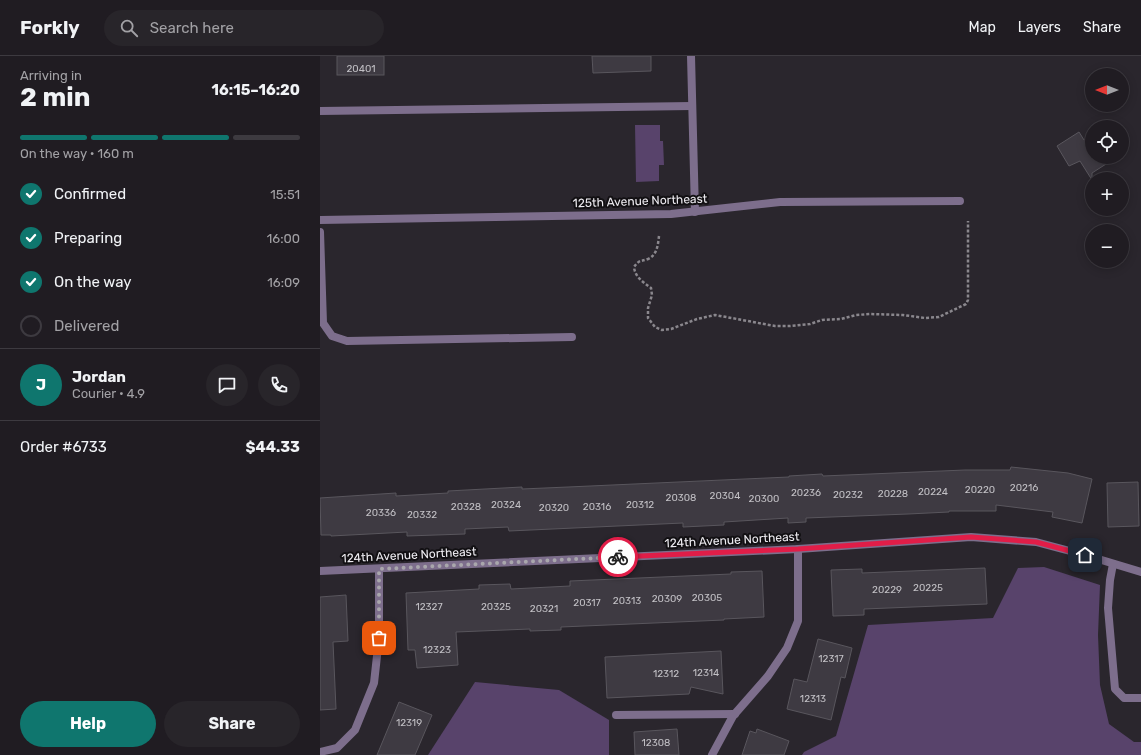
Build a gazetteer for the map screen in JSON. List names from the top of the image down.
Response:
{
  "streets": {
    "street": ["125th Avenue Northeast", "124th Avenue Northeast"]
  },
  "house_numbers": [
    "20401",
    "20216",
    "20220",
    "20224",
    "20236",
    "20228",
    "20232",
    "20304",
    "20308",
    "20300",
    "20324",
    "20312",
    "20328",
    "20316",
    "20320",
    "20336",
    "20332",
    "20225",
    "20229",
    "20305",
    "20309",
    "20313",
    "20317",
    "12327",
    "20325",
    "20321",
    "12323",
    "12317",
    "12314",
    "12312",
    "12313",
    "12319",
    "12308"
  ],
  "north": "left",
  "page": {
    "header": "Forkly",
    "search": "Search here",
    "nav": ["Map", "Layers", "Share"],
    "heading": ["2 min", "Arriving in", "16:15–16:20"],
    "panel": [
      "Jordan",
      "Courier · 4.9",
      "Order #6733",
      "$44.33"
    ],
    "map_buttons": ["+", "−"],
    "bar": "On the way · 160 m",
    "list": [
      ["Confirmed", "15:51"],
      ["Preparing", "16:00"],
      ["On the way", "16:09"],
      "Delivered"
    ],
    "round": "J",
    "buttons": ["Help", "Share"]
  }
}
